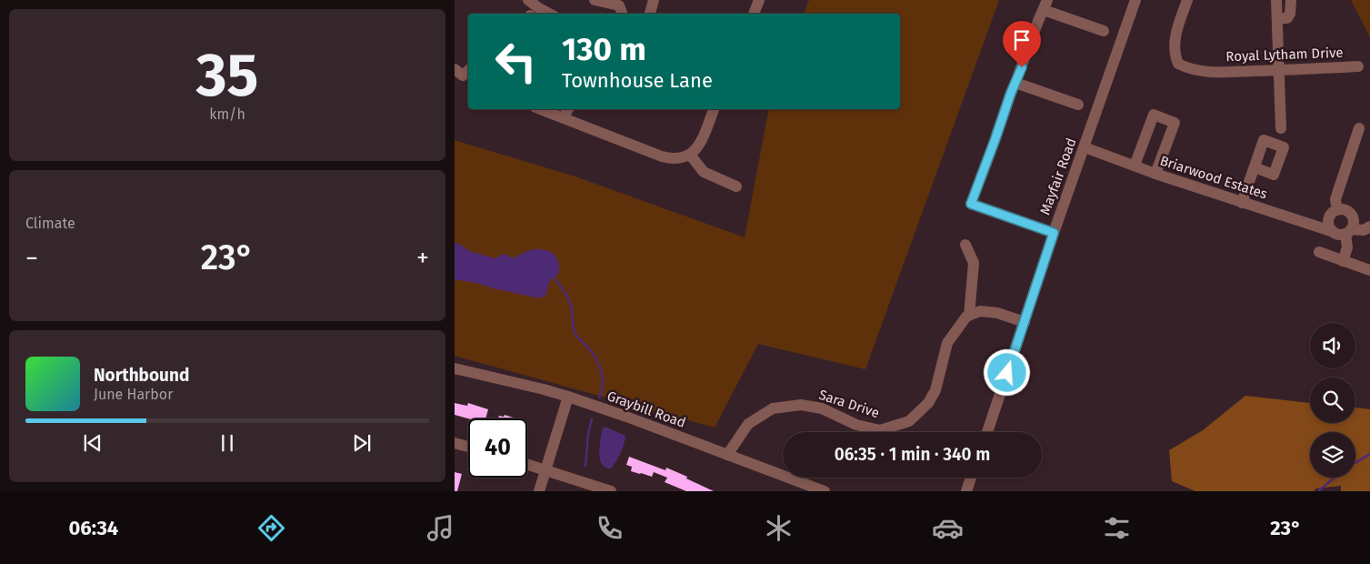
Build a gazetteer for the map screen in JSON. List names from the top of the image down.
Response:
{
  "streets": {
    "street": [
      "Royal Lytham Drive",
      "Mayfair Road",
      "Briarwood Estates",
      "Sara Drive",
      "Graybill Road"
    ]
  },
  "crossings": [
    ["Mayfair Road", "Briarwood Estates"],
    ["Sara Drive", "Graybill Road"]
  ],
  "page": {
    "tile": [
      ["35", "km/h"],
      "Climate"
    ],
    "turn": ["130 m", "Townhouse Lane"],
    "heat": ["−", "23°", "+"],
    "song": ["Northbound", "June Harbor"],
    "limit": "40",
    "trip": "06:35 · 1 min · 340 m",
    "tabs": ["06:34", "23°"]
  }
}
